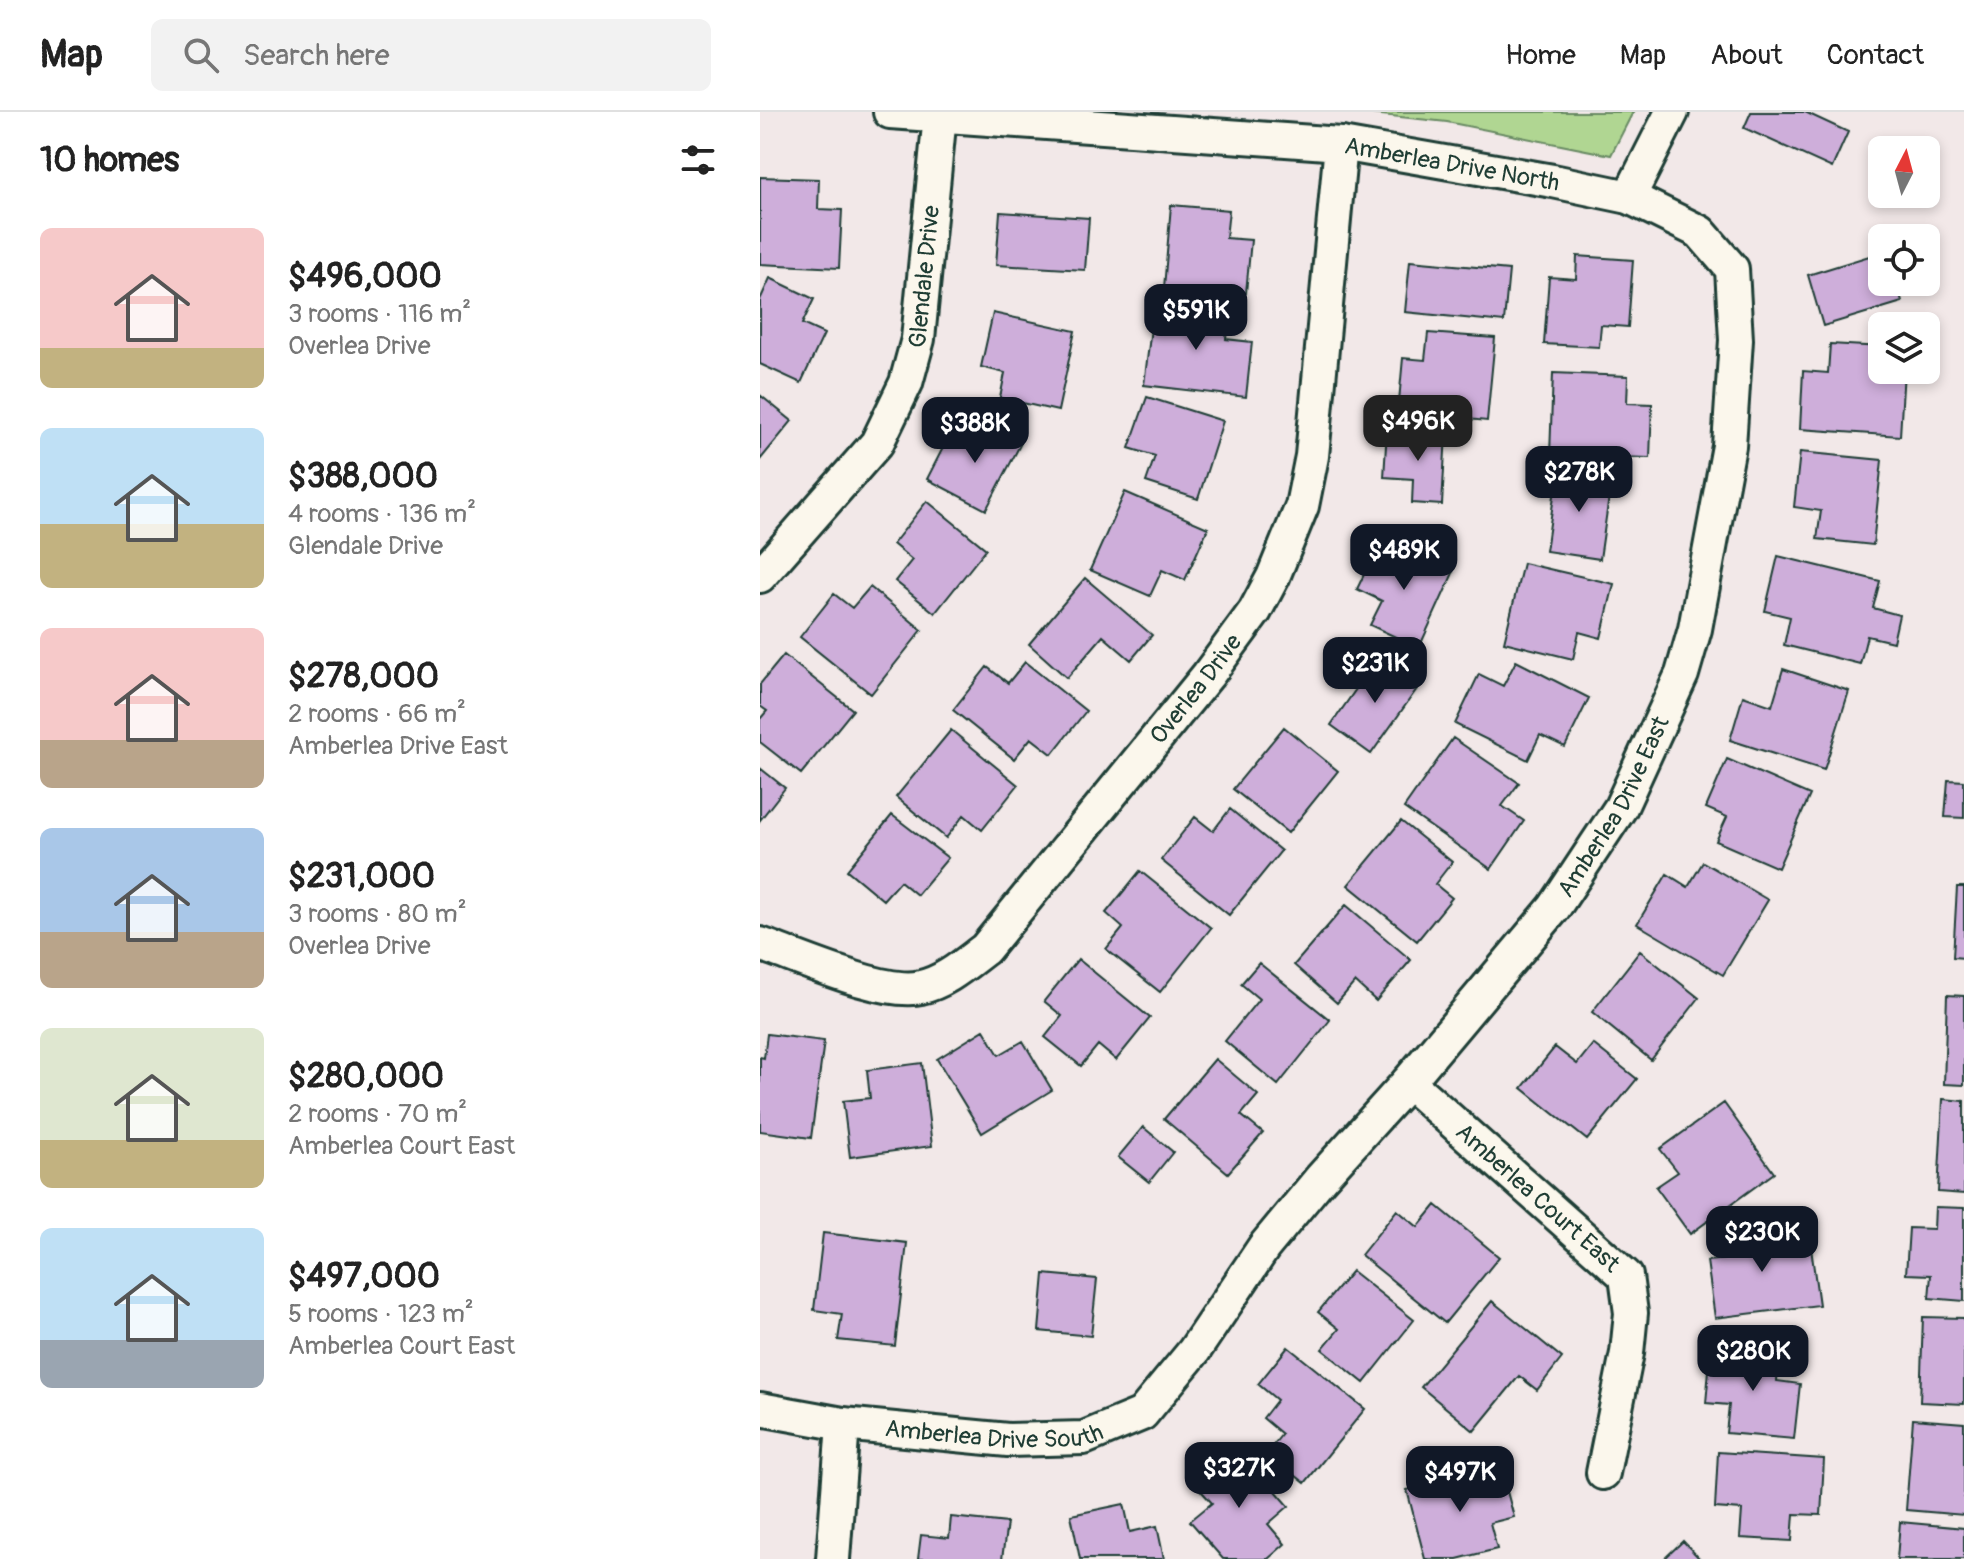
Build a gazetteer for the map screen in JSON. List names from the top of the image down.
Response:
{
  "streets": {
    "street": [
      "Amberlea Drive North",
      "Glendale Drive",
      "Overlea Drive",
      "Amberlea Drive East",
      "Amberlea Court East",
      "Amberlea Drive South"
    ]
  },
  "crossings": [
    ["Amberlea Drive North", "Glendale Drive"],
    ["Amberlea Drive North", "Overlea Drive"],
    ["Amberlea Drive North", "Amberlea Drive East"],
    ["Amberlea Drive East", "Amberlea Court East"],
    ["Amberlea Drive East", "Amberlea Drive South"]
  ],
  "north": "top",
  "page": {
    "header": "Map",
    "search": "Search here",
    "nav": [
      "Home",
      "Map",
      "About",
      "Contact"
    ],
    "heading": "10 homes",
    "list": [
      {
        "name": "$496,000",
        "note": "3 rooms · 116 m² · Overlea Drive"
      },
      {
        "name": "$388,000",
        "note": "4 rooms · 136 m² · Glendale Drive"
      },
      {
        "name": "$278,000",
        "note": "2 rooms · 66 m² · Amberlea Drive East"
      },
      {
        "name": "$231,000",
        "note": "3 rooms · 80 m² · Overlea Drive"
      },
      {
        "name": "$280,000",
        "note": "2 rooms · 70 m² · Amberlea Court East"
      },
      {
        "name": "$497,000",
        "note": "5 rooms · 123 m² · Amberlea Court East"
      }
    ],
    "price": [
      "$591K",
      "$496K",
      "$388K",
      "$278K",
      "$489K",
      "$231K",
      "$230K",
      "$280K",
      "$327K",
      "$497K"
    ]
  }
}
